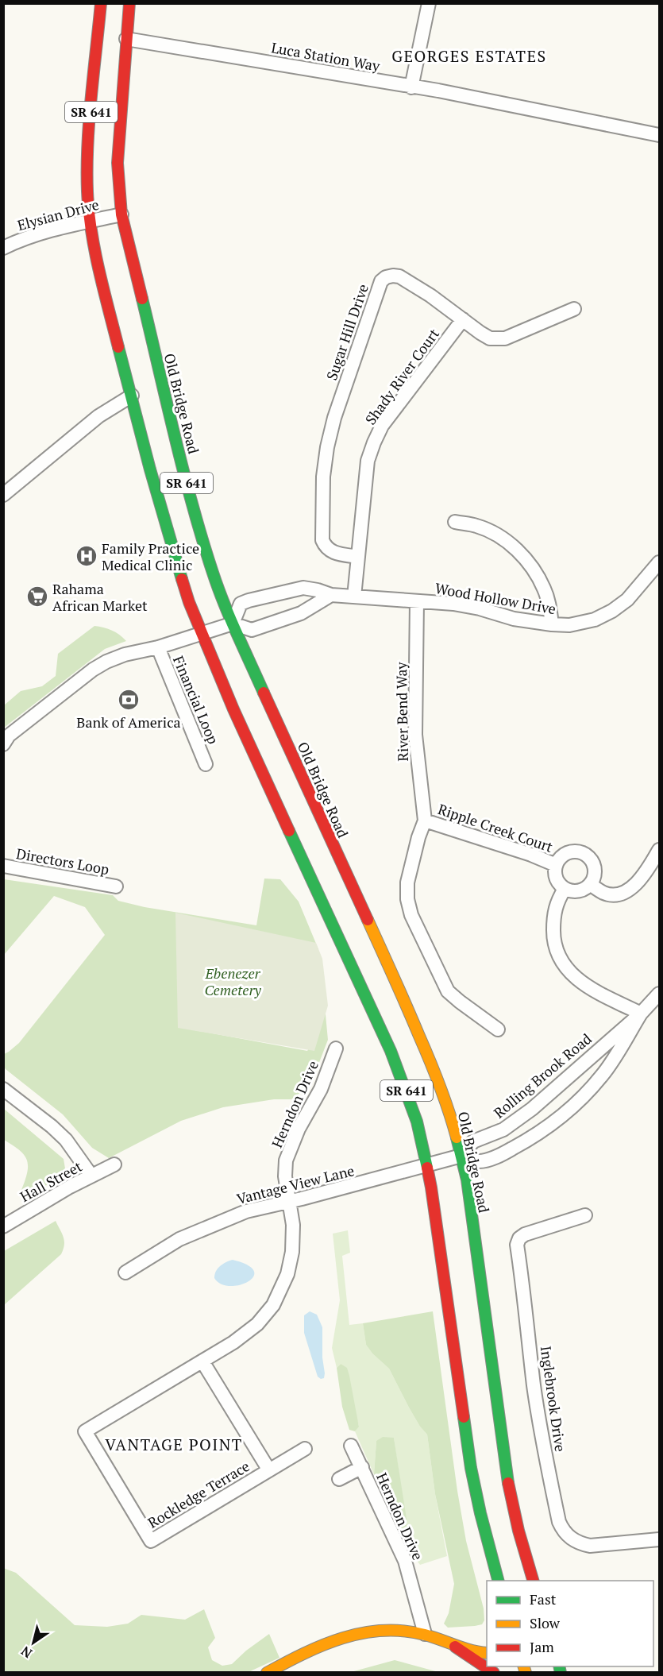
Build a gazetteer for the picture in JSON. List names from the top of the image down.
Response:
{
  "streets": {
    "main road": ["SR 641", "Old Bridge Road"],
    "street": [
      "Luca Station Way",
      "Elysian Drive",
      "Sugar Hill Drive",
      "Shady River Court",
      "Wood Hollow Drive",
      "Financial Loop",
      "River Bend Way",
      "Ripple Creek Court",
      "Directors Loop",
      "Rolling Brook Road",
      "Herndon Drive",
      "Hall Street",
      "Vantage View Lane",
      "Inglebrook Drive",
      "Rockledge Terrace"
    ]
  },
  "crossings": [
    ["Luca Station Way", "Old Bridge Road"],
    ["SR 641", "Elysian Drive"],
    ["SR 641", "Rolling Brook Road"],
    ["SR 641", "Vantage View Lane"],
    ["Elysian Drive", "Old Bridge Road"],
    ["Sugar Hill Drive", "Shady River Court"],
    ["Shady River Court", "Wood Hollow Drive"],
    ["Old Bridge Road", "Wood Hollow Drive"],
    ["Old Bridge Road", "Rolling Brook Road"],
    ["Wood Hollow Drive", "River Bend Way"],
    ["River Bend Way", "Ripple Creek Court"],
    ["Rolling Brook Road", "Vantage View Lane"],
    ["Herndon Drive", "Vantage View Lane"],
    ["Herndon Drive", "Rockledge Terrace"],
    ["Vantage View Lane", "Rockledge Terrace"]
  ],
  "districts": ["GEORGES ESTATES", "VANTAGE POINT"],
  "parks": ["Ebenezer Cemetery"],
  "places": {
    "hospital": ["Family Practice Medical Clinic"],
    "supermarket": ["Rahama African Market"],
    "bank": ["Bank of America"]
  },
  "legend": ["Fast", "Slow", "Jam"],
  "north": "bottom left"
}
